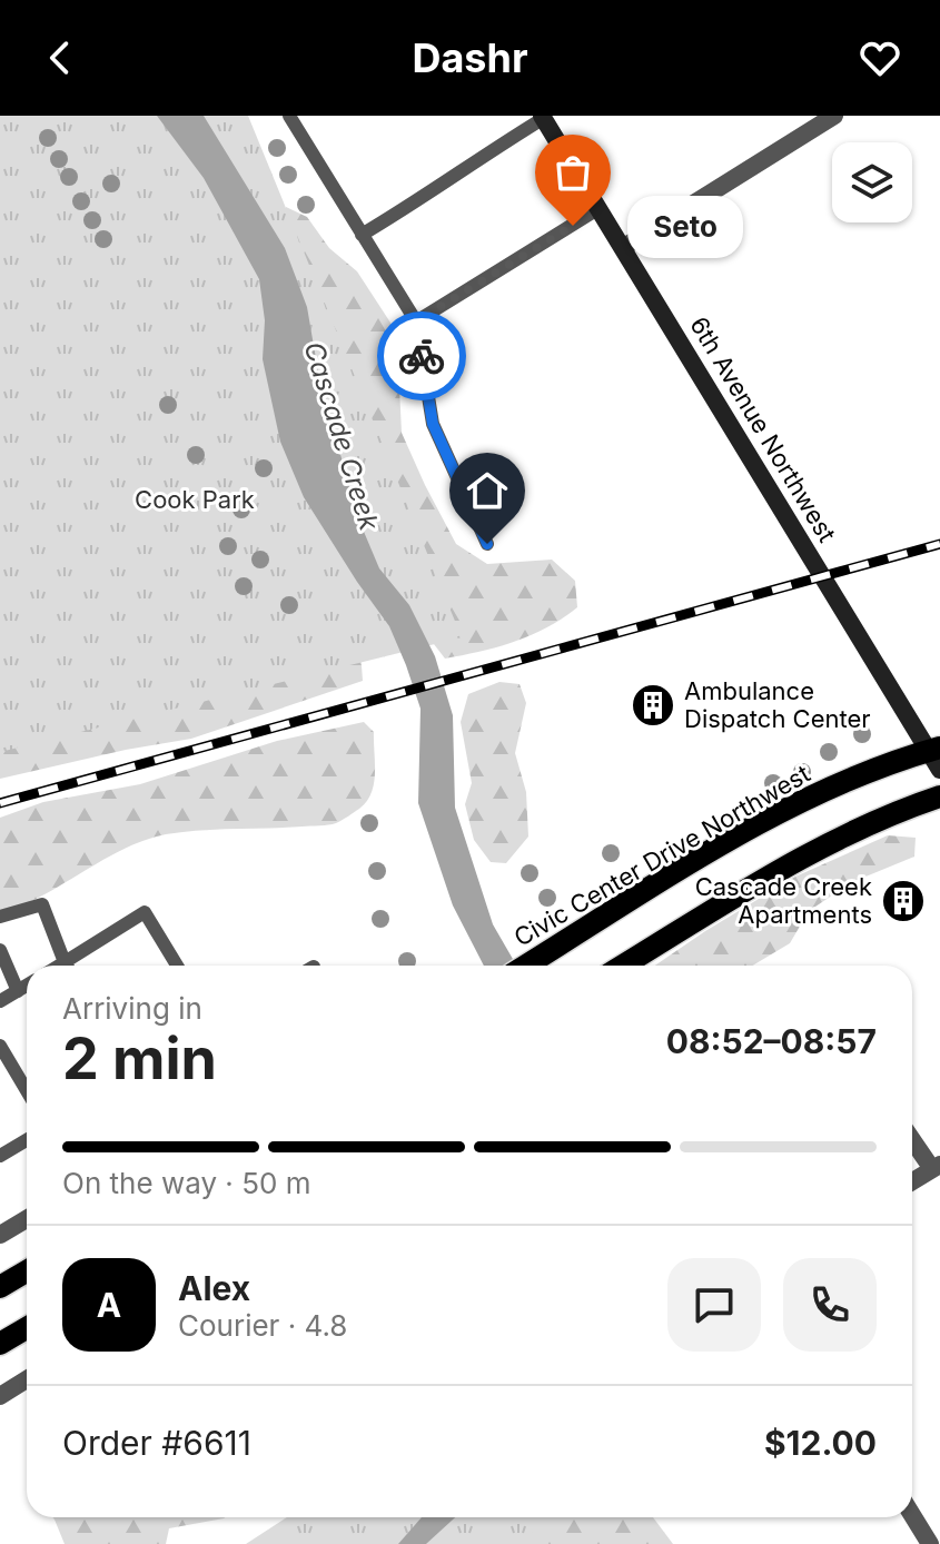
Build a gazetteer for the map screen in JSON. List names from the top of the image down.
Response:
{
  "streets": {
    "main road": ["Civic Center Drive Northwest"],
    "street": ["6th Avenue Northwest"]
  },
  "crossings": [
    ["6th Avenue Northwest", "Civic Center Drive Northwest"]
  ],
  "water": ["Cascade Creek"],
  "parks": ["Cook Park"],
  "places": {
    "other": ["Seto"],
    "building": ["Ambulance Dispatch Center", "Cascade Creek Apartments"]
  },
  "page": {
    "header": "Dashr",
    "bubble": "Seto",
    "heading": ["2 min", "Arriving in", "08:52–08:57"],
    "panel": [
      "Alex",
      "Courier · 4.8",
      "Order #6611",
      "$12.00"
    ],
    "bar": "On the way · 50 m",
    "round": "A"
  }
}
